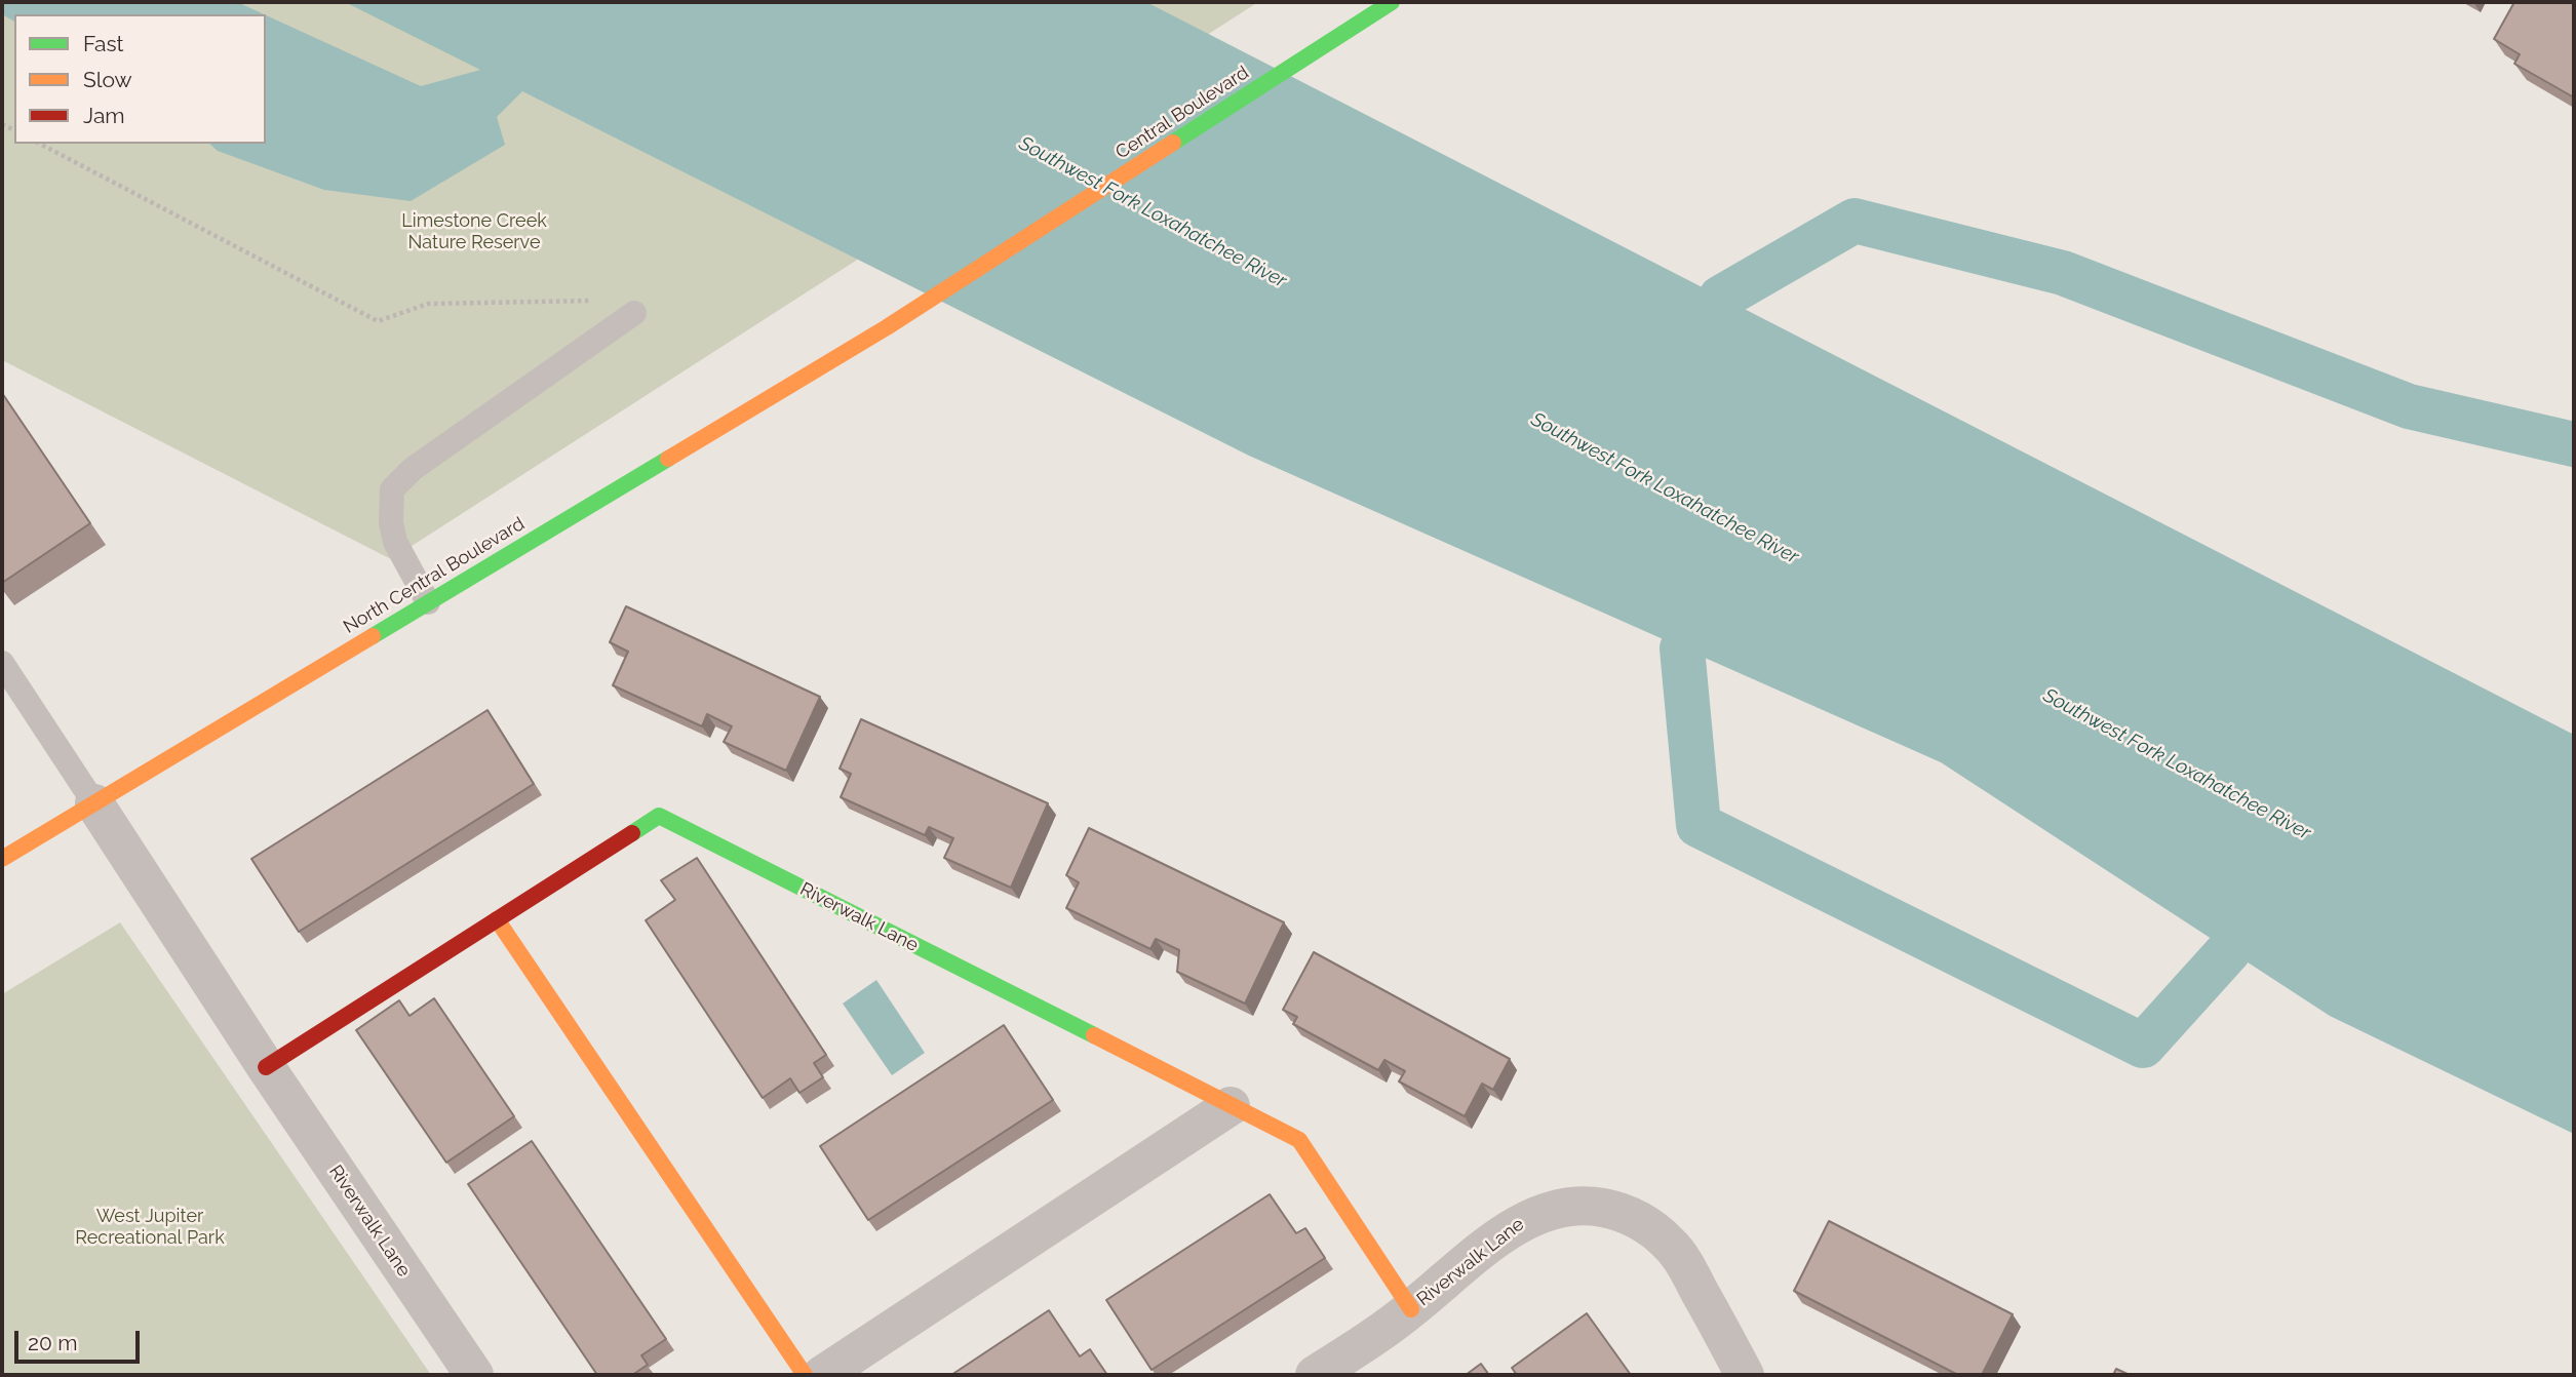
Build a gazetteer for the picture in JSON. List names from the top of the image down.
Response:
{
  "streets": {
    "street": ["Central Boulevard", "North Central Boulevard", "Riverwalk Lane"]
  },
  "crossings": [
    ["Central Boulevard", "North Central Boulevard"],
    ["North Central Boulevard", "Riverwalk Lane"]
  ],
  "water": ["Southwest Fork Loxahatchee River"],
  "parks": ["Limestone Creek Nature Reserve", "West Jupiter Recreational Park"],
  "legend": ["Fast", "Slow", "Jam"],
  "scale_bar": "20 m"
}
